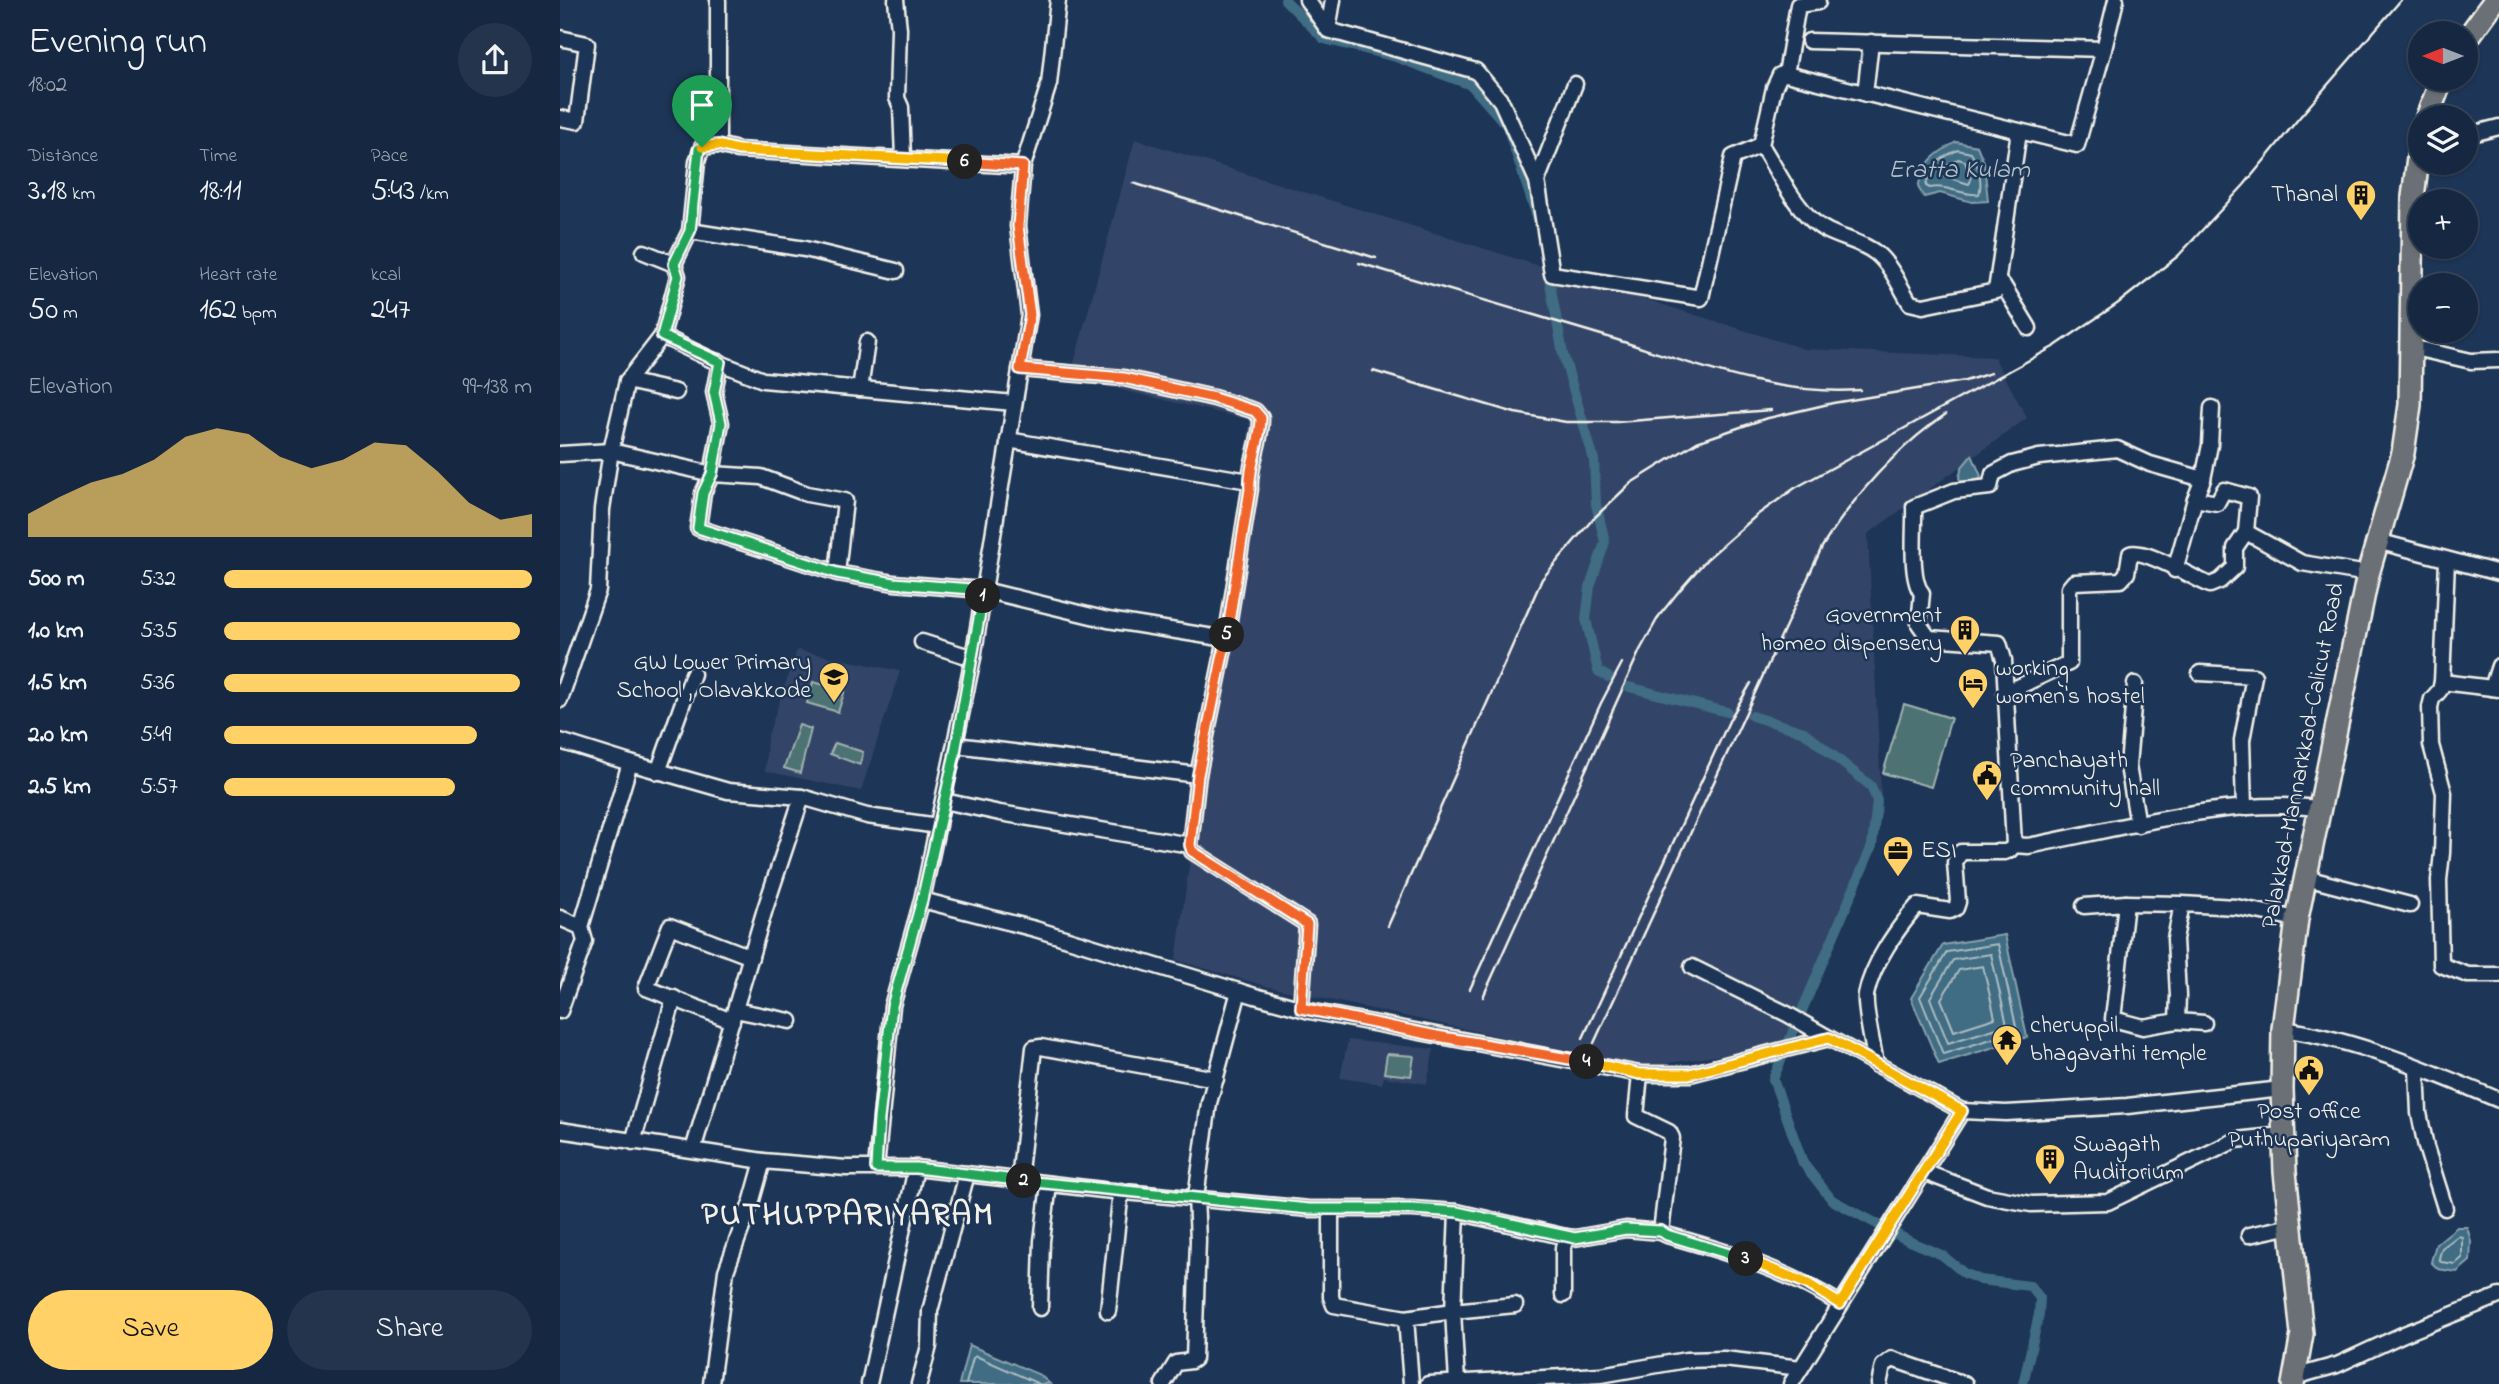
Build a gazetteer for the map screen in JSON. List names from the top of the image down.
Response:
{
  "streets": {
    "highway": ["Palakkad-Mannarkkad-Calicut Road"]
  },
  "districts": ["PUTHUPPARIYARAM"],
  "water": ["Eratta Kulam"],
  "places": {
    "building": ["Thanal", "Government homeo dispensery", "Swagath Auditorium"],
    "school or university": ["GW Lower Primary School , Olavakkode"],
    "hotel": ["working women's hostel"],
    "public building": ["Panchayath community hall", "Post office Puthupariyaram"],
    "office": ["ESI"],
    "temple": ["cheruppil bhagavathi temple"]
  },
  "north": "left",
  "page": {
    "heading": ["Evening run", "18:02"],
    "map_buttons": ["+", "−"],
    "stats": [
      ["Distance", "3.18 km"],
      ["Time", "18:11"],
      ["Pace", "5:43 /km"],
      ["Elevation", "50 m"],
      ["Heart rate", "162 bpm"],
      ["kcal", "247"]
    ],
    "pins": [
      "6",
      "1",
      "5",
      "4",
      "2",
      "3"
    ],
    "chart": ["Elevation", "99–138 m"],
    "list": [
      {
        "name": "500 m",
        "note": "5:32"
      },
      {
        "name": "1.0 km",
        "note": "5:35"
      },
      {
        "name": "1.5 km",
        "note": "5:36"
      },
      {
        "name": "2.0 km",
        "note": "5:49"
      },
      {
        "name": "2.5 km",
        "note": "5:57"
      }
    ],
    "buttons": ["Save", "Share"]
  }
}
